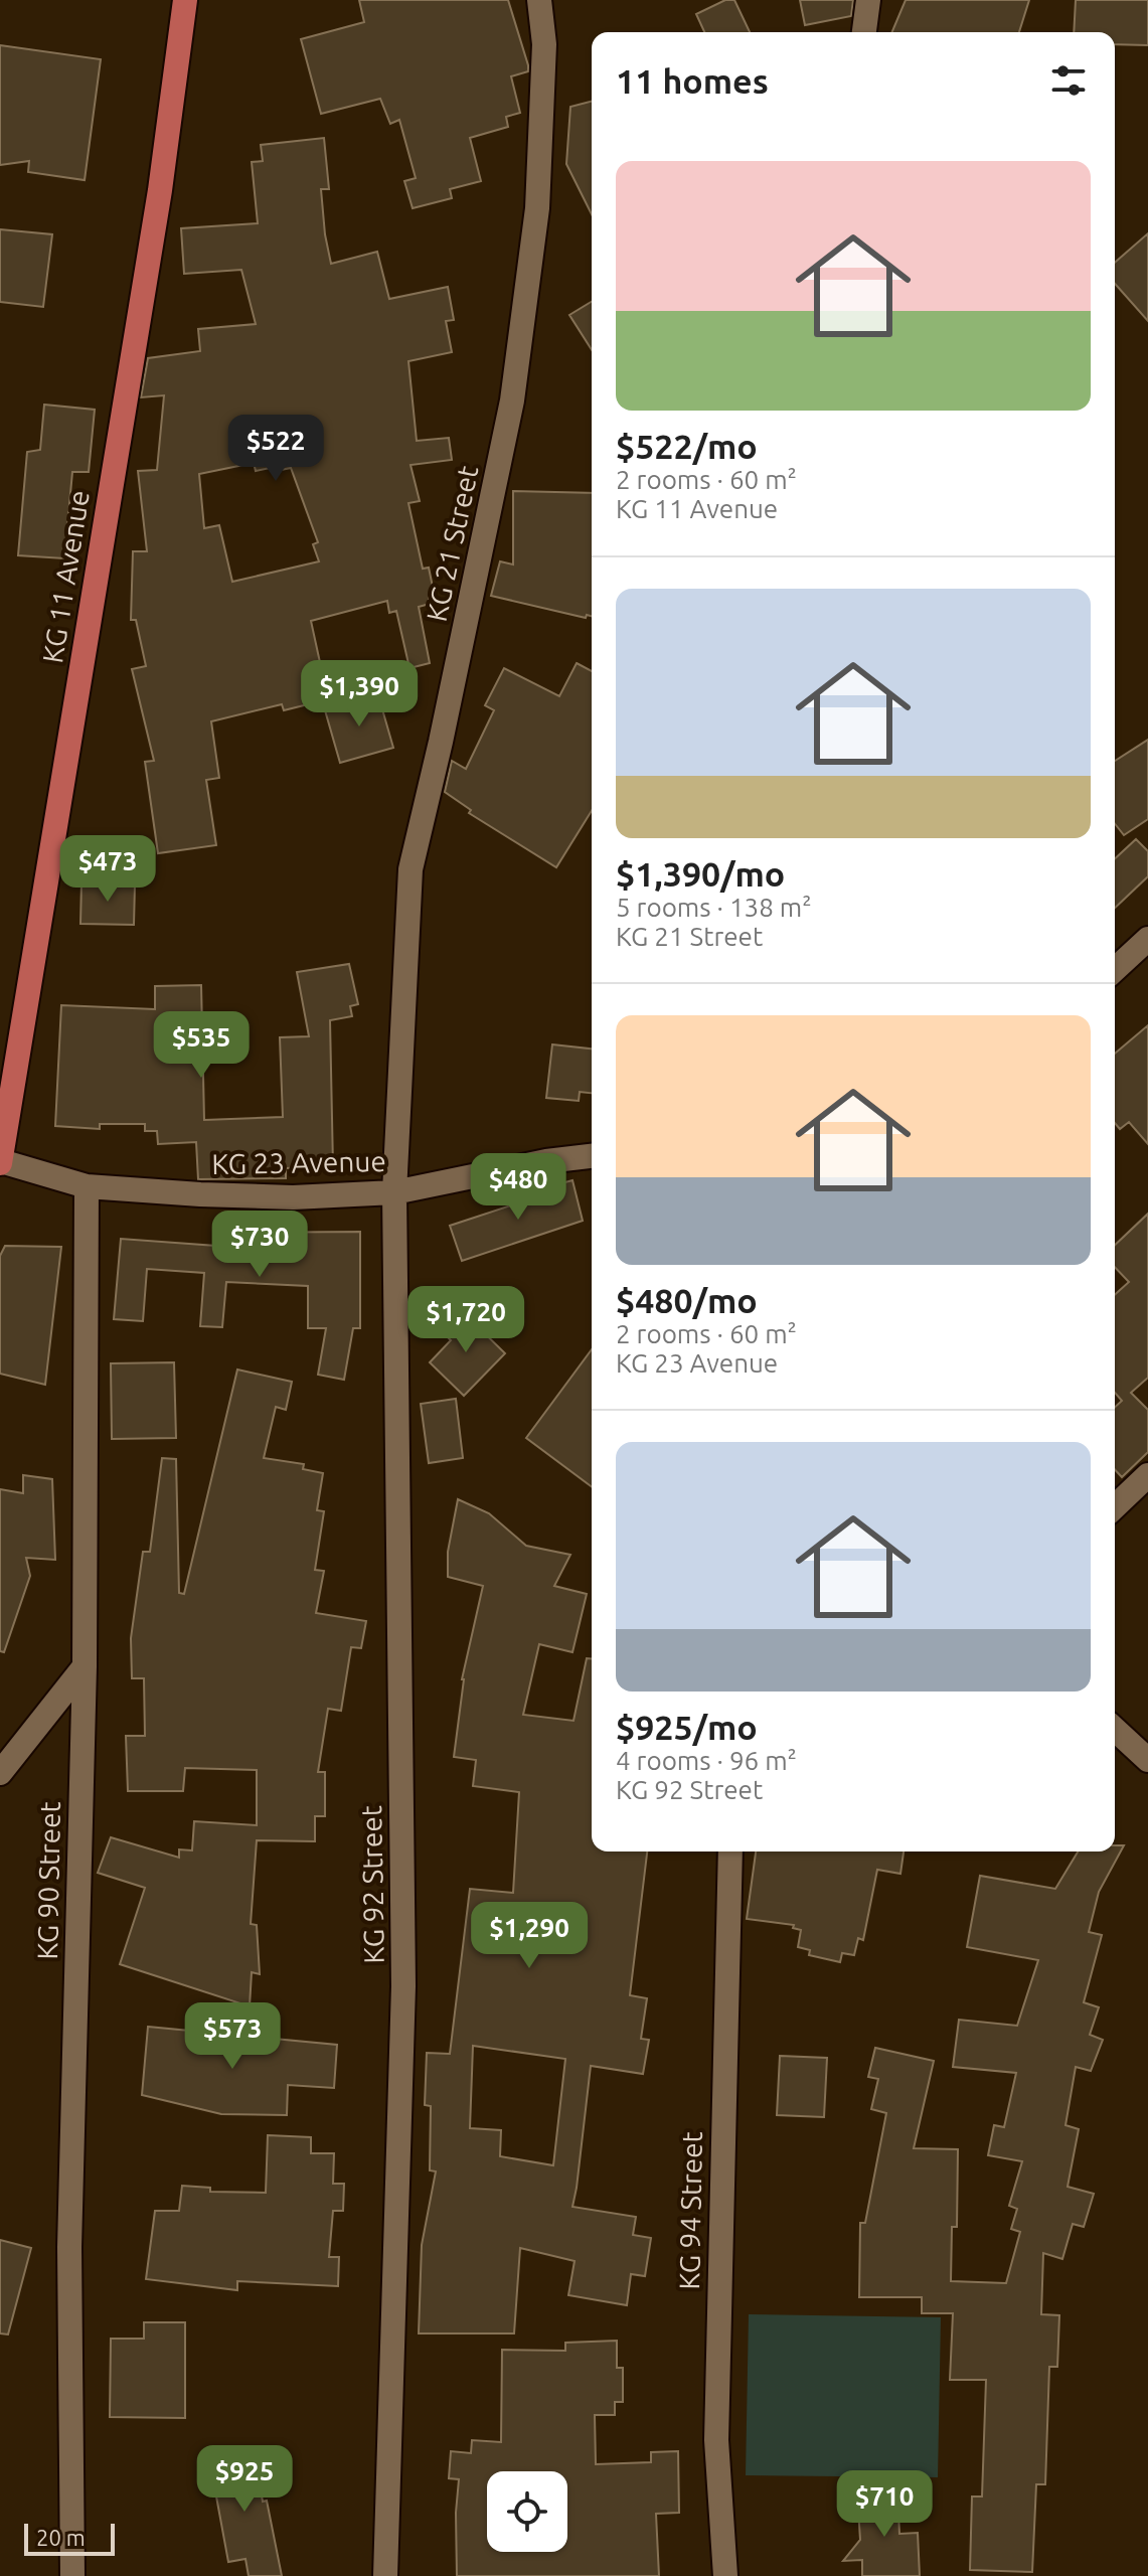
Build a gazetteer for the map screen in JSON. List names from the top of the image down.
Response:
{
  "streets": {
    "main road": ["KG 11 Avenue"],
    "street": [
      "KG 21 Street",
      "KG 23 Avenue",
      "KG 90 Street",
      "KG 92 Street",
      "KG 94 Street"
    ]
  },
  "crossings": [
    ["KG 21 Street", "KG 23 Avenue"],
    ["KG 21 Street", "KG 92 Street"],
    ["KG 11 Avenue", "KG 23 Avenue"],
    ["KG 23 Avenue", "KG 90 Street"],
    ["KG 23 Avenue", "KG 92 Street"]
  ],
  "scale_bar": "20 m",
  "page": {
    "heading": "11 homes",
    "list": [
      {
        "name": "$522/mo",
        "note": "2 rooms · 60 m² · KG 11 Avenue"
      },
      {
        "name": "$1,390/mo",
        "note": "5 rooms · 138 m² · KG 21 Street"
      },
      {
        "name": "$480/mo",
        "note": "2 rooms · 60 m² · KG 23 Avenue"
      },
      {
        "name": "$925/mo",
        "note": "4 rooms · 96 m² · KG 92 Street"
      }
    ],
    "price": [
      "$522",
      "$1,390",
      "$473",
      "$535",
      "$480",
      "$730",
      "$1,720",
      "$1,290",
      "$573",
      "$925",
      "$710"
    ],
    "scale": "20 m"
  }
}
